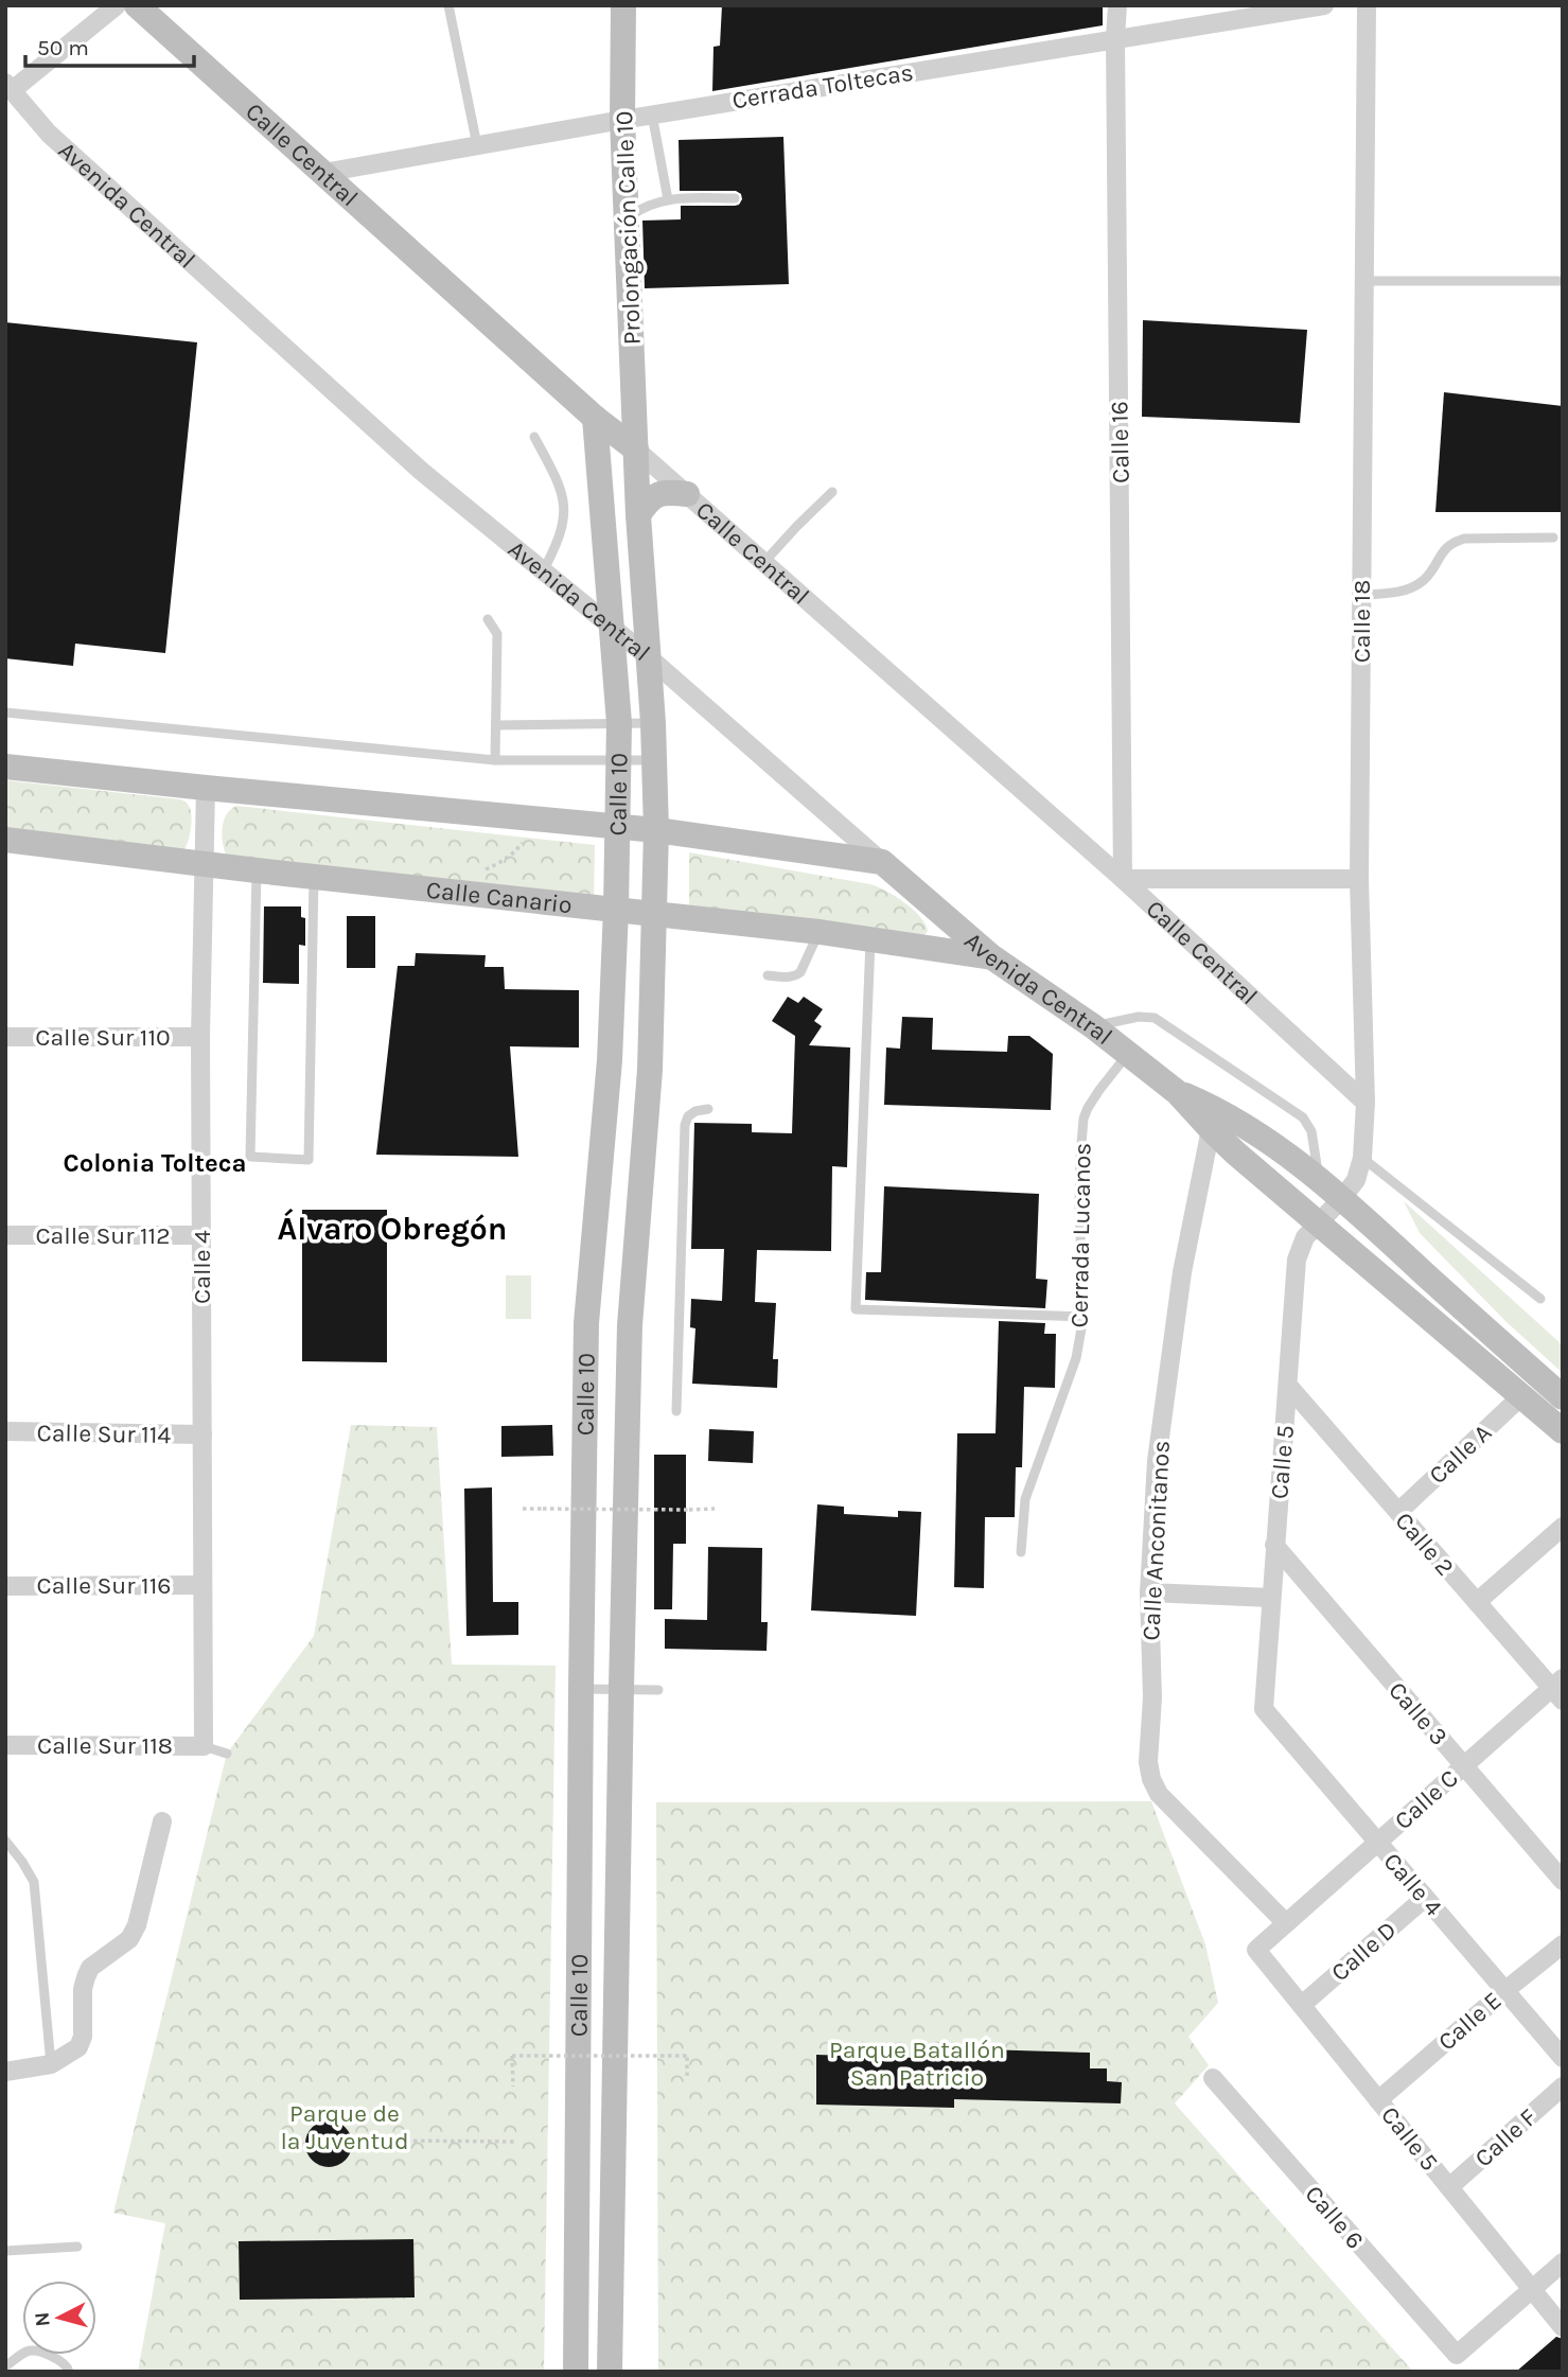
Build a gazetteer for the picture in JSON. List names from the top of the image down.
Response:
{
  "streets": {
    "street": [
      "Cerrada Toltecas",
      "Calle Central",
      "Avenida Central",
      "Prolongación Calle 10",
      "Calle 16",
      "Calle 18",
      "Calle 10",
      "Calle Canario",
      "Calle Sur 110",
      "Calle Sur 112",
      "Calle 4",
      "Calle Sur 114",
      "Calle A",
      "Calle 5",
      "Calle Anconitanos",
      "Calle 2",
      "Calle Sur 116",
      "Calle 3",
      "Calle Sur 118",
      "Calle C",
      "Calle D",
      "Calle E",
      "Calle F",
      "Calle 6"
    ],
    "lane": ["Cerrada Lucanos"]
  },
  "crossings": [
    ["Cerrada Toltecas", "Calle Central"],
    ["Cerrada Toltecas", "Prolongación Calle 10"],
    ["Cerrada Toltecas", "Calle 16"],
    ["Calle Central", "Prolongación Calle 10"],
    ["Calle Central", "Calle 16"],
    ["Calle Central", "Calle 18"],
    ["Calle Central", "Calle 10"],
    ["Avenida Central", "Calle 18"],
    ["Avenida Central", "Calle 10"],
    ["Avenida Central", "Calle Canario"],
    ["Avenida Central", "Cerrada Lucanos"],
    ["Avenida Central", "Calle A"],
    ["Avenida Central", "Calle 5"],
    ["Avenida Central", "Calle Anconitanos"],
    ["Prolongación Calle 10", "Calle 10"],
    ["Calle 18", "Calle 5"],
    ["Calle 10", "Calle Canario"],
    ["Calle Canario", "Calle 4"],
    ["Calle Sur 110", "Calle 4"],
    ["Calle Sur 112", "Calle 4"],
    ["Calle 4", "Calle Sur 114"],
    ["Calle 4", "Calle 5"],
    ["Calle 4", "Calle Sur 116"],
    ["Calle 4", "Calle Sur 118"],
    ["Calle 4", "Calle C"],
    ["Calle 4", "Calle D"],
    ["Calle 4", "Calle E"],
    ["Calle A", "Calle 2"],
    ["Calle 5", "Calle 2"],
    ["Calle 5", "Calle 3"],
    ["Calle 5", "Calle C"],
    ["Calle 5", "Calle D"],
    ["Calle 5", "Calle E"],
    ["Calle 5", "Calle F"],
    ["Calle 5", "Calle 6"],
    ["Calle Anconitanos", "Calle C"],
    ["Calle 2", "Calle C"],
    ["Calle 3", "Calle C"]
  ],
  "districts": ["Colonia Tolteca", "Álvaro Obregón"],
  "parks": ["Parque Batallón San Patricio", "Parque de la Juventud"],
  "scale_bar": "50 m",
  "north": "left"
}
